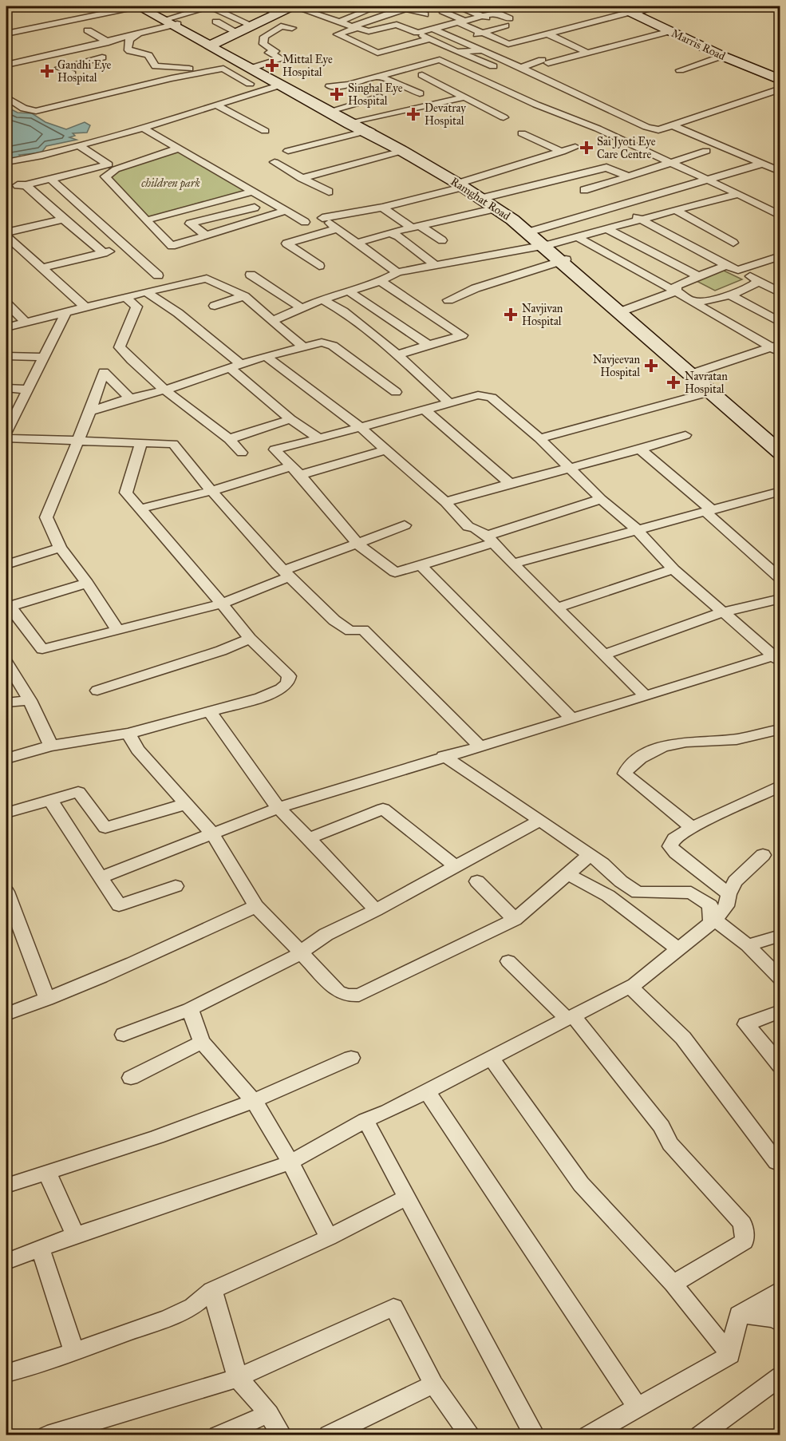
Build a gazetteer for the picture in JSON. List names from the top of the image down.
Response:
{
  "streets": {
    "main road": ["Marris Road", "Ramghat Road"]
  },
  "parks": ["children park"],
  "places": {
    "health": [
      "Mittal Eye Hospital",
      "Gandhi Eye Hospital",
      "Singhal Eye Hospital",
      "Devatray Hospital",
      "Sai Jyoti Eye Care Centre",
      "Navjivan Hospital",
      "Navjeevan Hospital",
      "Navratan Hospital"
    ]
  }
}
